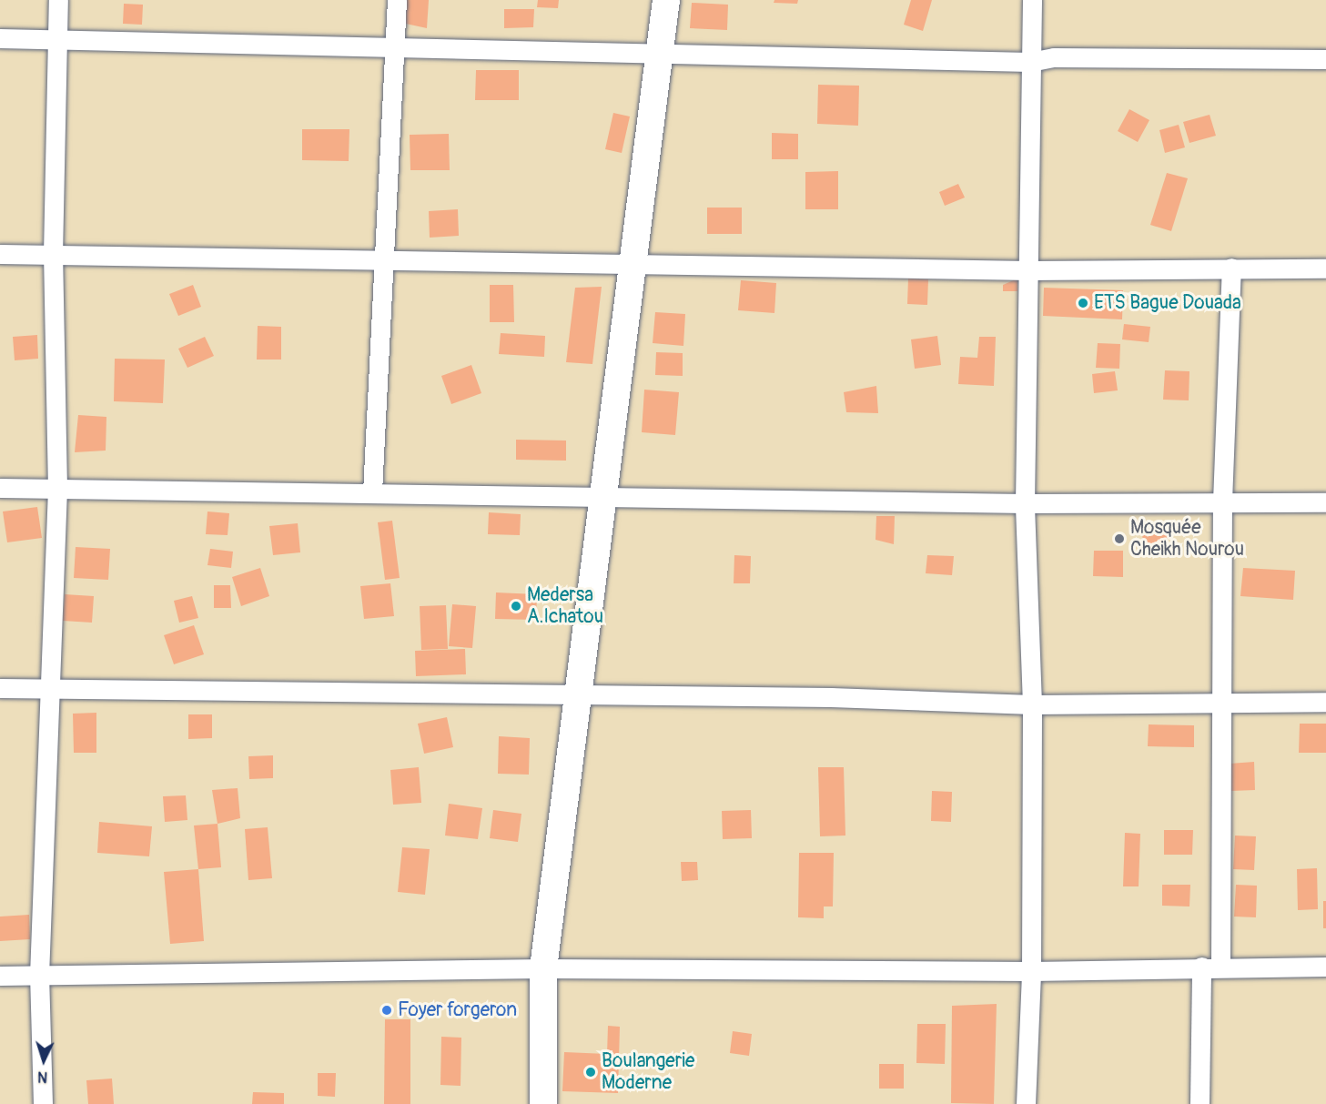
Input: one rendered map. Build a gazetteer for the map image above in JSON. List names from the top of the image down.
{
  "places": [
    "ETS Bague Douada",
    "Mosquée Cheikh Nourou",
    "Medersa A.Ichatou",
    "Foyer forgeron",
    "Boulangerie Moderne"
  ],
  "north": "bottom"
}
